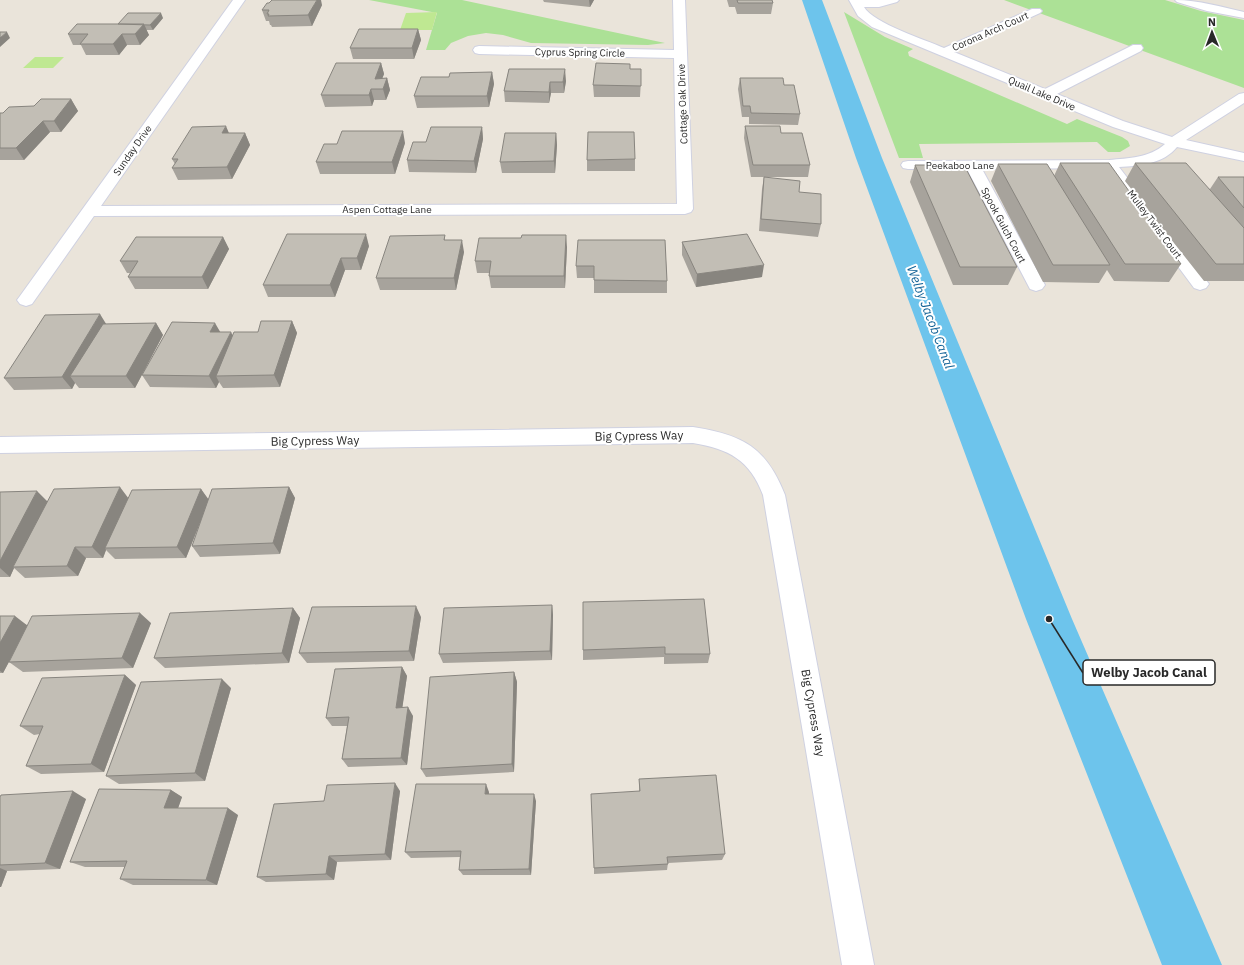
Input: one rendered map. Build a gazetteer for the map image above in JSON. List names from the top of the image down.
{
  "streets": {
    "street": [
      "Corona Arch Court",
      "Cyprus Spring Circle",
      "Quail Lake Drive",
      "Cottage Oak Drive",
      "Sunday Drive",
      "Peekaboo Lane",
      "Aspen Cottage Lane",
      "Mulley Twist Court",
      "Spook Gulch Court",
      "Big Cypress Way"
    ]
  },
  "crossings": [
    ["Corona Arch Court", "Quail Lake Drive"],
    ["Cyprus Spring Circle", "Cottage Oak Drive"],
    ["Quail Lake Drive", "Peekaboo Lane"],
    ["Cottage Oak Drive", "Aspen Cottage Lane"],
    ["Sunday Drive", "Aspen Cottage Lane"],
    ["Peekaboo Lane", "Mulley Twist Court"],
    ["Peekaboo Lane", "Spook Gulch Court"]
  ],
  "water": ["Welby Jacob Canal"],
  "places": ["Welby Jacob Canal"],
  "north": "top"
}
